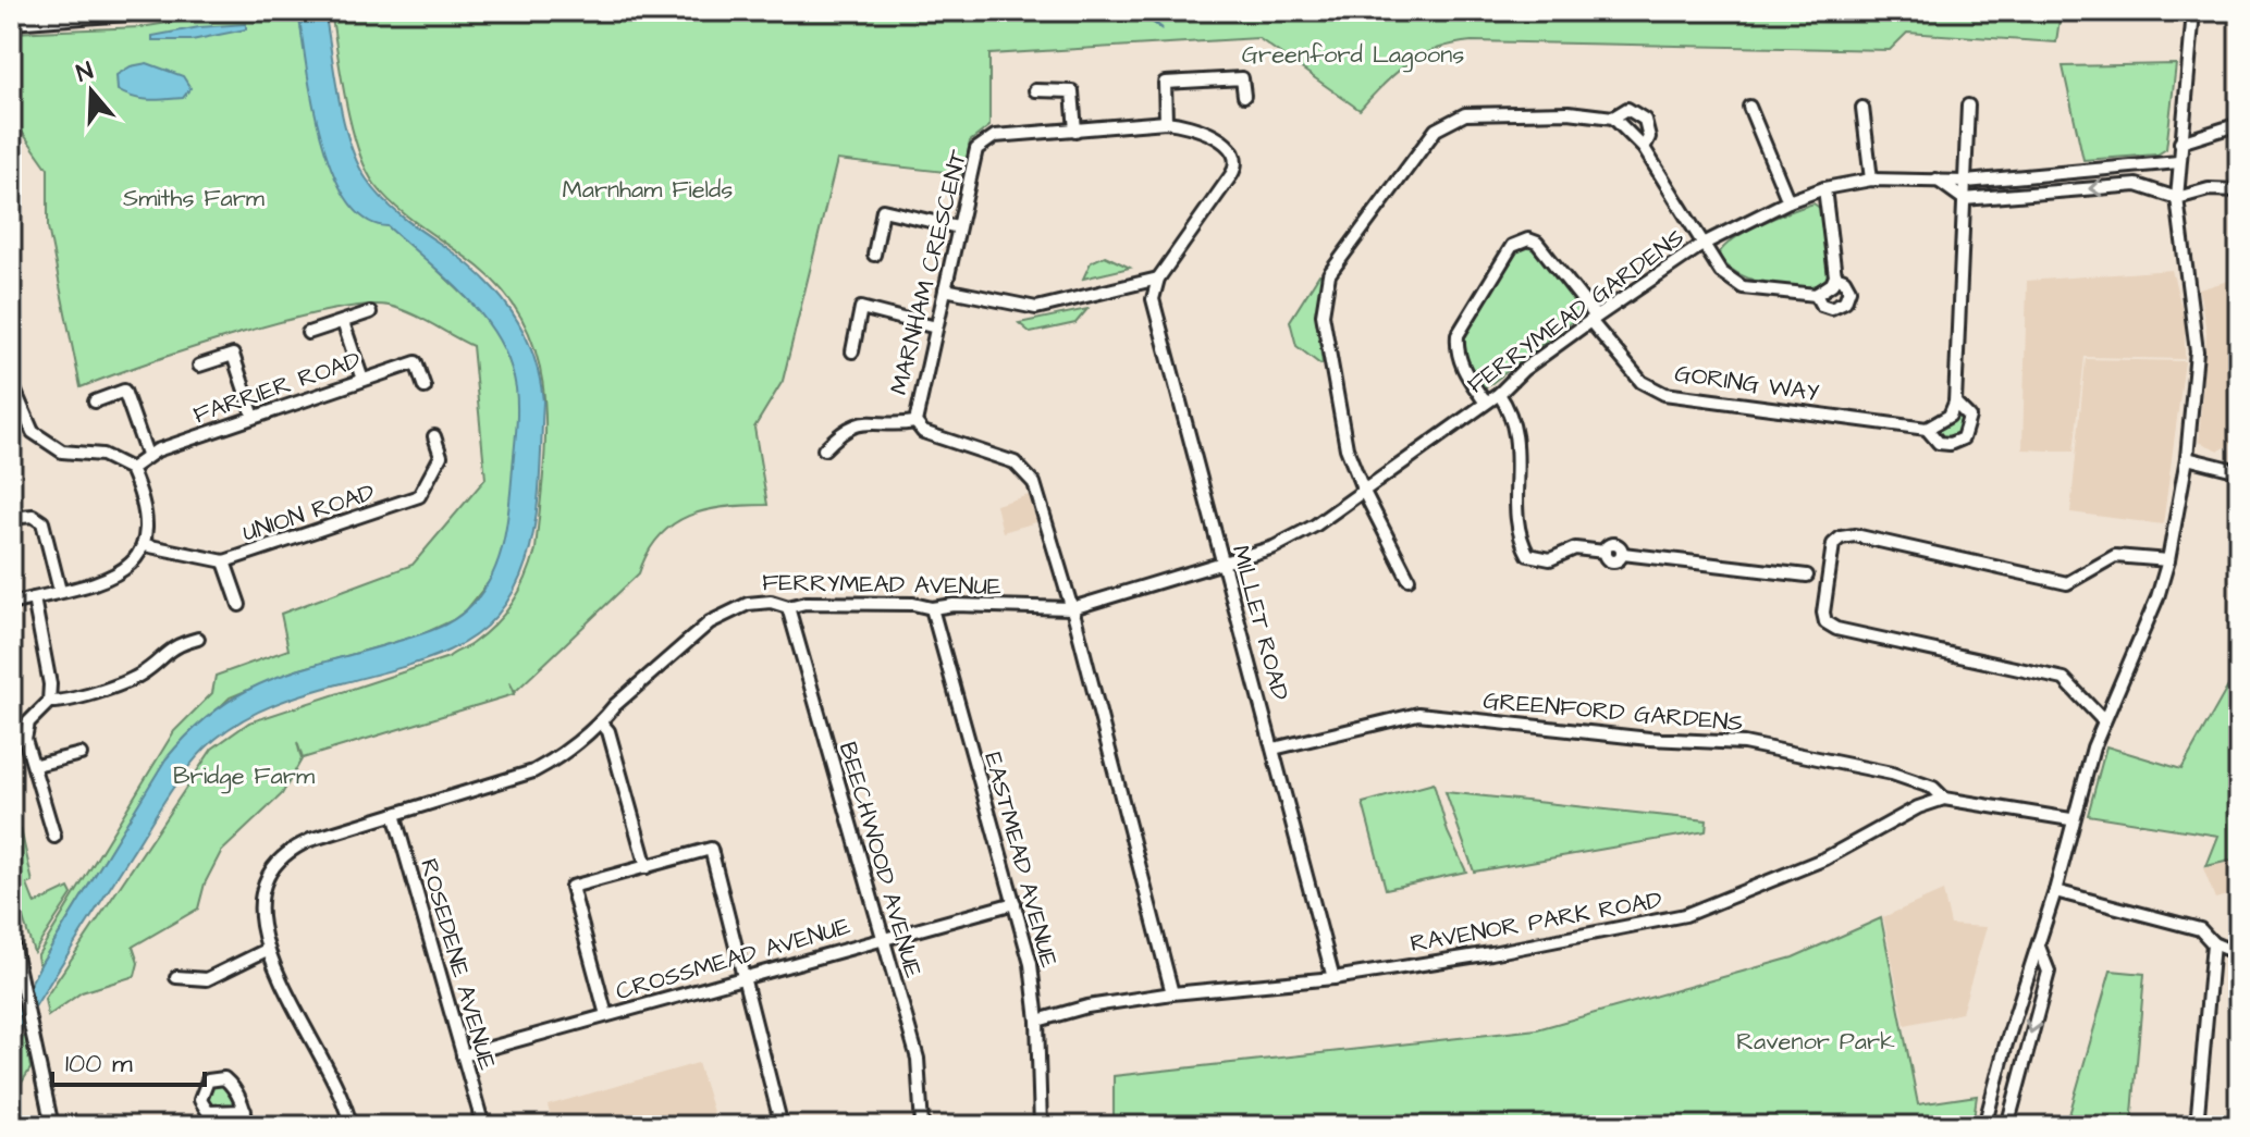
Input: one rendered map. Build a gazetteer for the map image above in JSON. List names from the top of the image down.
{
  "streets": {
    "street": [
      "MARNHAM CRESCENT",
      "FERRYMEAD GARDENS",
      "GORING WAY",
      "FARRIER ROAD",
      "UNION ROAD",
      "FERRYMEAD AVENUE",
      "MILLET ROAD",
      "GREENFORD GARDENS",
      "BEECHWOOD AVENUE",
      "EASTMEAD AVENUE",
      "RAVENOR PARK ROAD",
      "CROSSMEAD AVENUE",
      "ROSEDENE AVENUE"
    ]
  },
  "crossings": [
    ["MARNHAM CRESCENT", "FERRYMEAD AVENUE"],
    ["MARNHAM CRESCENT", "MILLET ROAD"],
    ["MARNHAM CRESCENT", "RAVENOR PARK ROAD"],
    ["FERRYMEAD GARDENS", "GORING WAY"],
    ["FERRYMEAD GARDENS", "FERRYMEAD AVENUE"],
    ["FERRYMEAD AVENUE", "MILLET ROAD"],
    ["FERRYMEAD AVENUE", "BEECHWOOD AVENUE"],
    ["FERRYMEAD AVENUE", "EASTMEAD AVENUE"],
    ["FERRYMEAD AVENUE", "ROSEDENE AVENUE"],
    ["MILLET ROAD", "GREENFORD GARDENS"],
    ["MILLET ROAD", "RAVENOR PARK ROAD"],
    ["GREENFORD GARDENS", "RAVENOR PARK ROAD"],
    ["BEECHWOOD AVENUE", "CROSSMEAD AVENUE"],
    ["EASTMEAD AVENUE", "RAVENOR PARK ROAD"],
    ["EASTMEAD AVENUE", "CROSSMEAD AVENUE"],
    ["CROSSMEAD AVENUE", "ROSEDENE AVENUE"]
  ],
  "parks": [
    "Greenford Lagoons",
    "Marnham Fields",
    "Smiths Farm",
    "Bridge Farm",
    "Ravenor Park"
  ],
  "scale_bar": "100 m",
  "north": "top"
}
